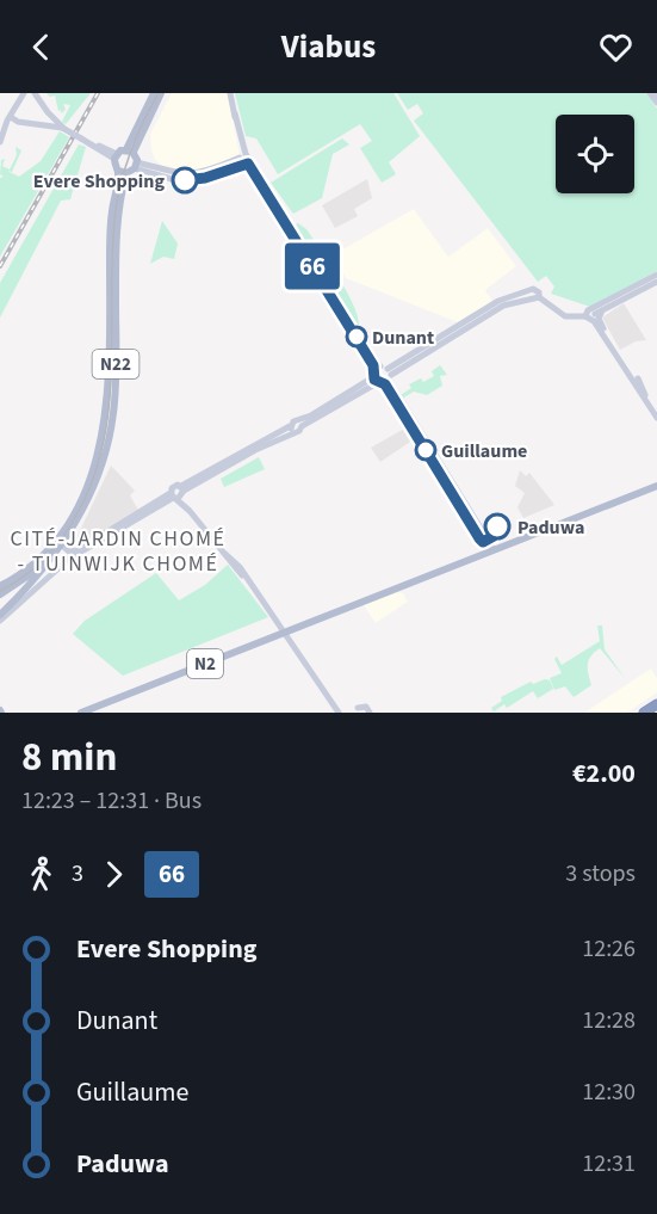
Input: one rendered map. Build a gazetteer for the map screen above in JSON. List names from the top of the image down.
{
  "streets": {
    "main road": ["N22", "N2"]
  },
  "districts": ["CITÉ-JARDIN CHOMÉ - TUINWIJK CHOMÉ"],
  "places": [
    "Evere Shopping",
    "Dunant",
    "Guillaume",
    "Paduwa"
  ],
  "lines": ["bus line 66"],
  "page": {
    "header": "Viabus",
    "on_map": "66",
    "heading": ["8 min", "12:23 – 12:31 · Bus", "€2.00"],
    "legs": ["3", "66", "3 stops"],
    "list": [
      {
        "name": "Evere Shopping",
        "value": "12:26"
      },
      {
        "name": "Dunant",
        "value": "12:28"
      },
      {
        "name": "Guillaume",
        "value": "12:30"
      },
      {
        "name": "Paduwa",
        "value": "12:31"
      }
    ]
  }
}
